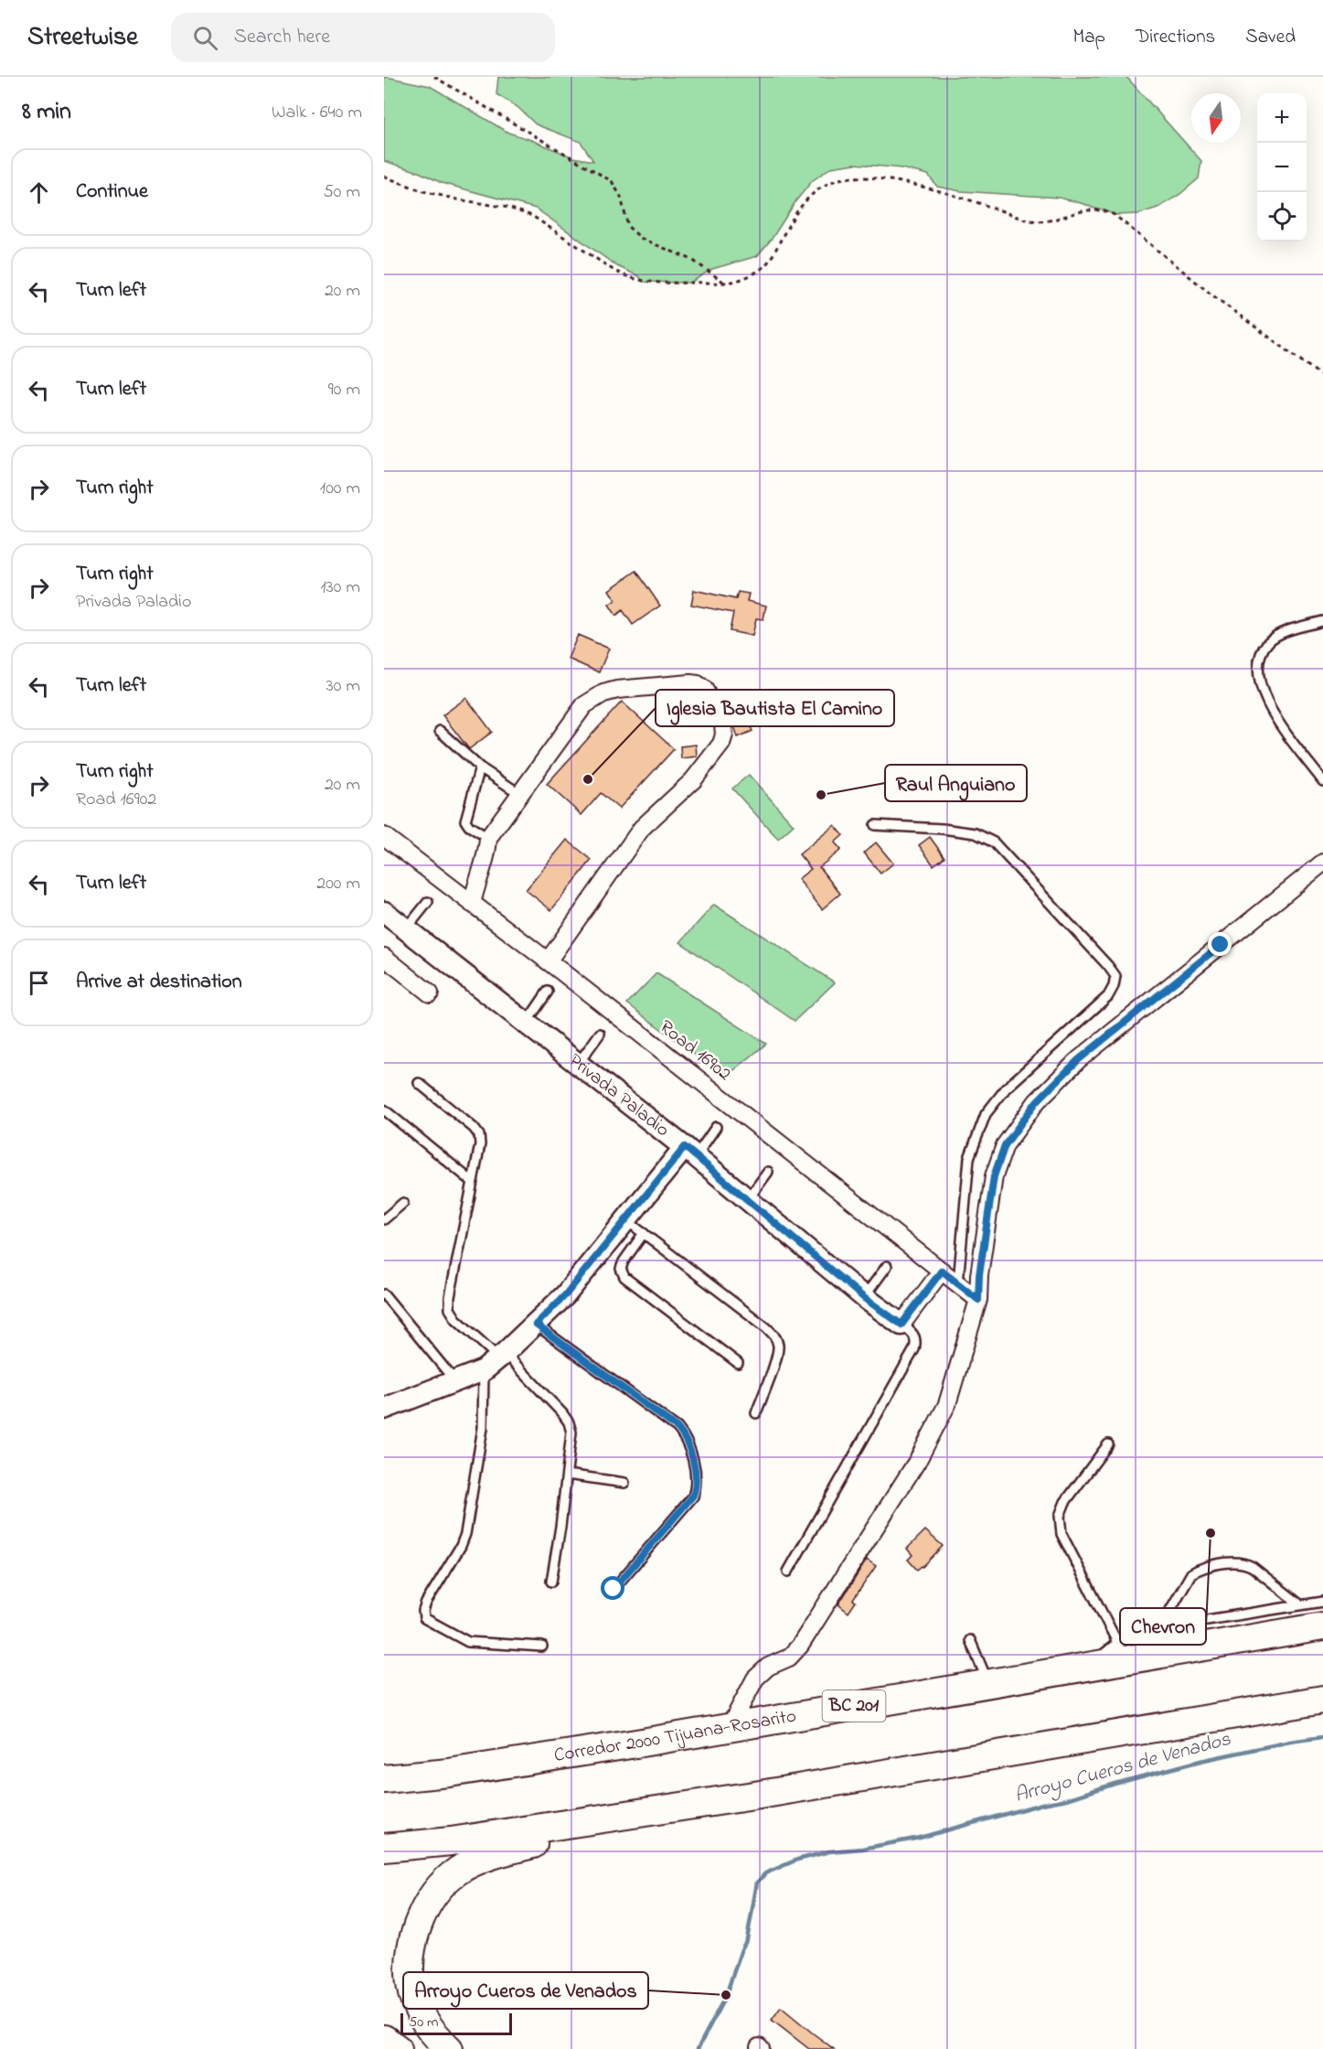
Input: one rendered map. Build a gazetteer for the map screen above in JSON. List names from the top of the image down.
{
  "streets": {
    "highway": ["BC 201", "Corredor 2000 Tijuana-Rosarito"],
    "street": ["Road 16902", "Privada Paladio"]
  },
  "water": ["Arroyo Cueros de Venados"],
  "places": [
    "Iglesia Bautista El Camino",
    "Raul Anguiano",
    "Chevron",
    "Arroyo Cueros de Venados"
  ],
  "scale_bar": "50 m",
  "north": "bottom",
  "page": {
    "header": "Streetwise",
    "search": "Search here",
    "nav": ["Map", "Directions", "Saved"],
    "heading": ["8 min", "Walk · 640 m"],
    "map_buttons": ["+", "−"],
    "list": [
      ["Continue", "50 m"],
      ["Turn left", "20 m"],
      ["Turn left", "90 m"],
      ["Turn right", "100 m"],
      ["Turn right", "Privada Paladio", "130 m"],
      ["Turn left", "30 m"],
      ["Turn right", "Road 16902", "20 m"],
      ["Turn left", "200 m"],
      "Arrive at destination"
    ],
    "scale": "50 m"
  }
}
